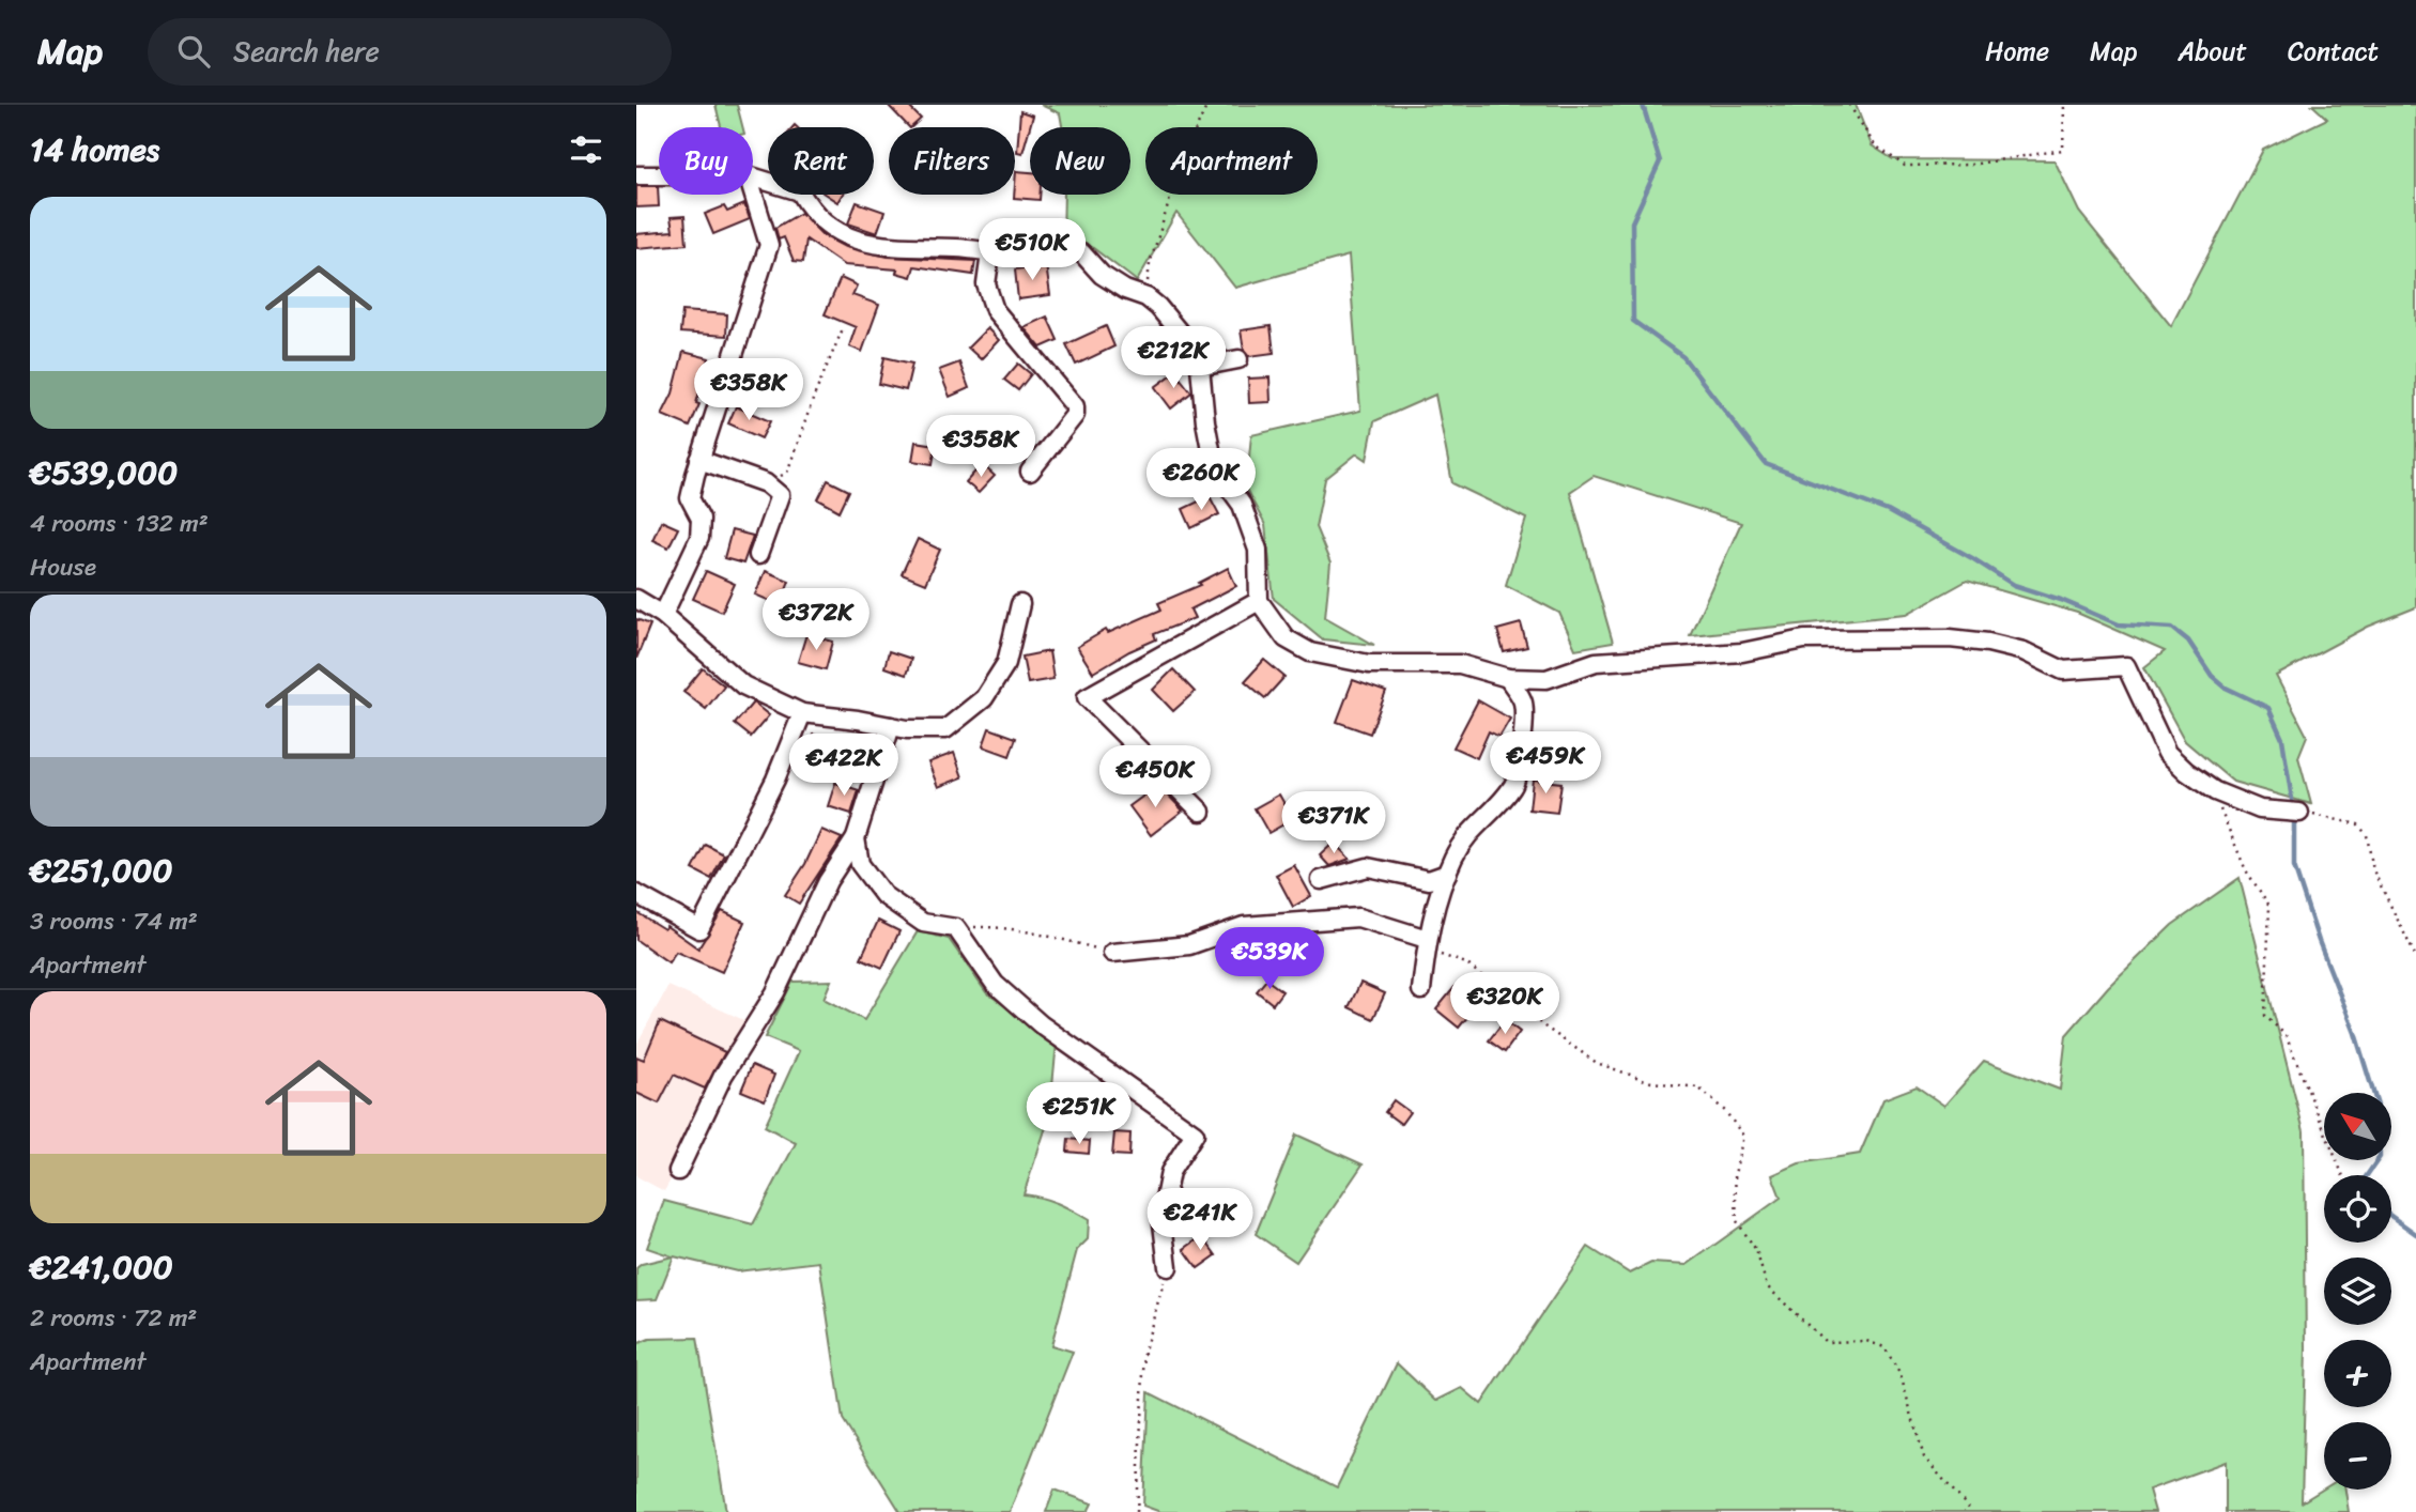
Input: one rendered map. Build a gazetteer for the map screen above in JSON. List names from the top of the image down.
{
  "north": "top left",
  "page": {
    "header": "Map",
    "search": "Search here",
    "nav": [
      "Home",
      "Map",
      "About",
      "Contact"
    ],
    "heading": "14 homes",
    "chip": [
      "Buy",
      "Rent",
      "Filters",
      "New",
      "Apartment"
    ],
    "list": [
      {
        "name": "€539,000",
        "note": "4 rooms · 132 m² · House"
      },
      {
        "name": "€251,000",
        "note": "3 rooms · 74 m² · Apartment"
      },
      {
        "name": "€241,000",
        "note": "2 rooms · 72 m² · Apartment"
      }
    ],
    "price": [
      "€510K",
      "€212K",
      "€358K",
      "€358K",
      "€260K",
      "€372K",
      "€459K",
      "€422K",
      "€450K",
      "€371K",
      "€539K",
      "€320K",
      "€251K",
      "€241K"
    ],
    "map_buttons": ["+", "−"]
  }
}
